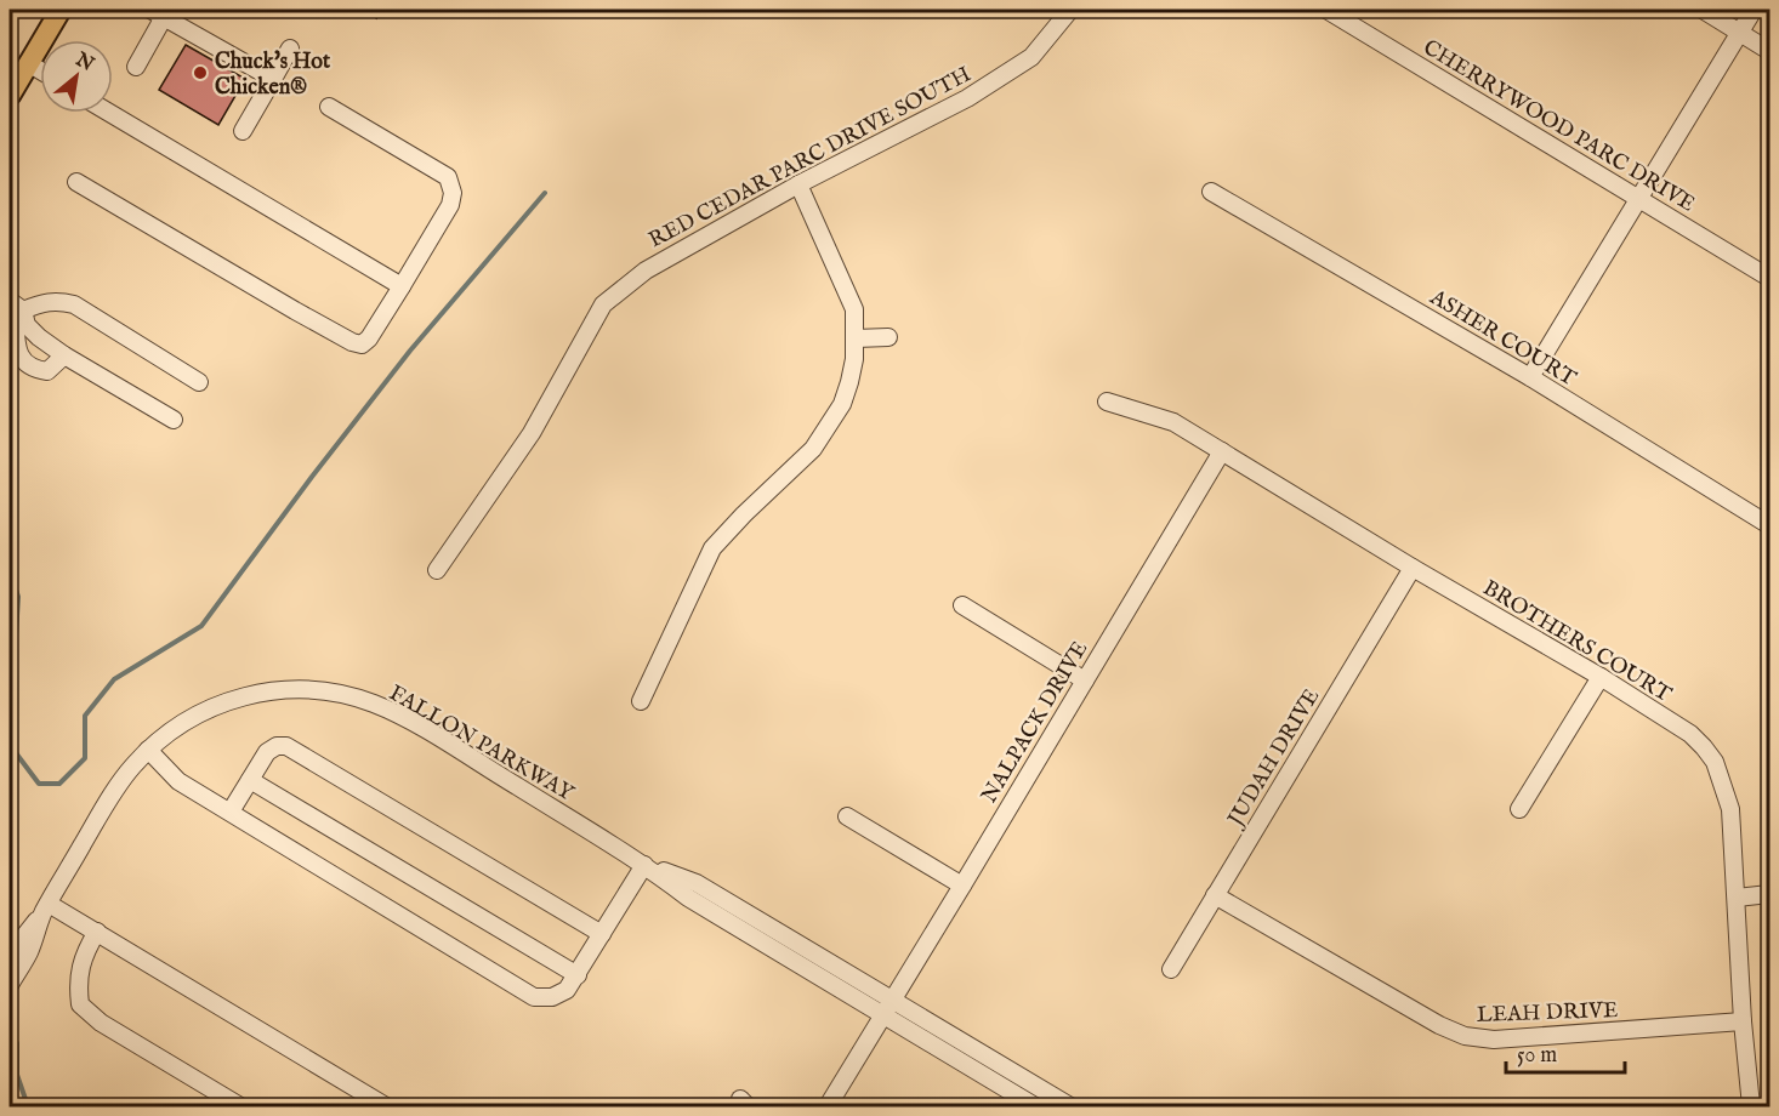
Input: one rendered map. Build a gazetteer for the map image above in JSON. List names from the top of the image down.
{
  "streets": {
    "street": [
      "CHERRYWOOD PARC DRIVE",
      "RED CEDAR PARC DRIVE SOUTH",
      "ASHER COURT",
      "BROTHERS COURT",
      "NALPACK DRIVE",
      "FALLON PARKWAY",
      "JUDAH DRIVE",
      "LEAH DRIVE"
    ]
  },
  "crossings": [
    ["BROTHERS COURT", "NALPACK DRIVE"],
    ["BROTHERS COURT", "JUDAH DRIVE"],
    ["BROTHERS COURT", "LEAH DRIVE"],
    ["NALPACK DRIVE", "FALLON PARKWAY"],
    ["JUDAH DRIVE", "LEAH DRIVE"]
  ],
  "places": ["Chuck's Hot Chicken®"],
  "scale_bar": "50 m",
  "north": "top right"
}
